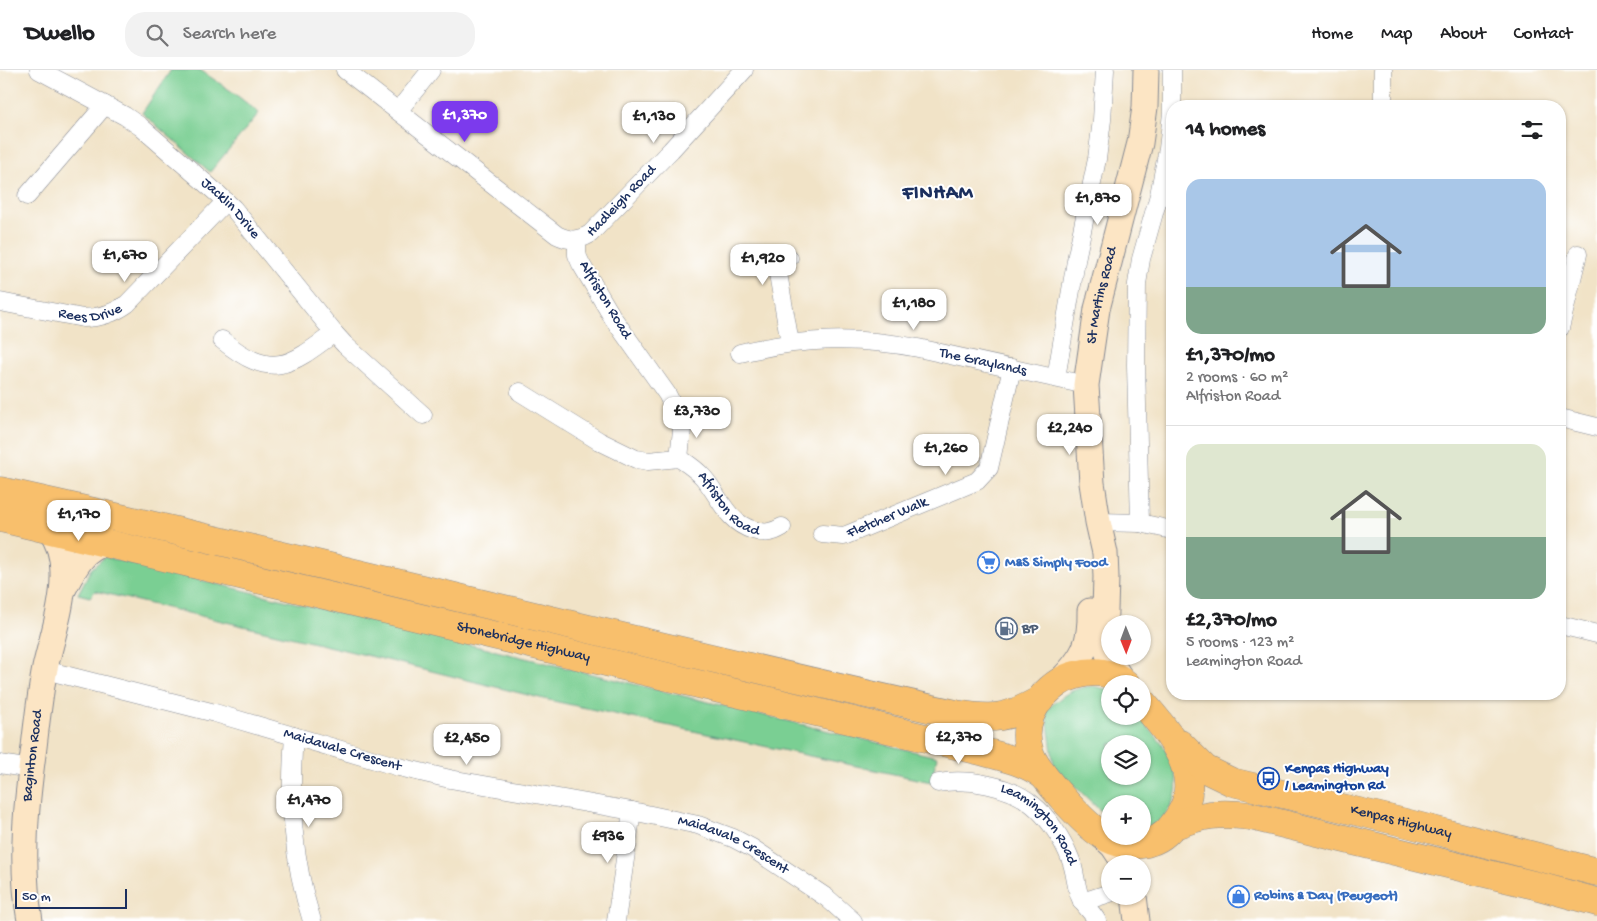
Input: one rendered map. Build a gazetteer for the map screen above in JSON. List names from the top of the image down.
{
  "streets": {
    "highway": ["Stonebridge Highway", "Kenpas Highway"],
    "main road": ["St Martins Road", "Baginton Road"],
    "street": [
      "Hadleigh Road",
      "Jacklin Drive",
      "Alfriston Road",
      "Rees Drive",
      "The Graylands",
      "Afriston Road",
      "Fletcher Walk",
      "Maidavale Crescent",
      "Leamington Road"
    ]
  },
  "crossings": [
    ["Hadleigh Road", "Alfriston Road"],
    ["Jacklin Drive", "Rees Drive"],
    ["St Martins Road", "The Graylands"],
    ["Alfriston Road", "Afriston Road"],
    ["The Graylands", "Fletcher Walk"],
    ["Stonebridge Highway", "Baginton Road"],
    ["Maidavale Crescent", "Baginton Road"]
  ],
  "districts": ["FINHAM"],
  "places": {
    "supermarket": ["M&S Simply Food"],
    "fuel station": ["BP"],
    "bus stop": ["Kenpas Highway / Leamington Rd"],
    "shop": ["Robins & Day (Peugeot)"]
  },
  "scale_bar": "50 m",
  "north": "bottom",
  "page": {
    "header": "Dwello",
    "search": "Search here",
    "nav": [
      "Home",
      "Map",
      "About",
      "Contact"
    ],
    "heading": "14 homes",
    "price": [
      "£1,370",
      "£1,130",
      "£1,870",
      "£1,670",
      "£1,920",
      "£1,180",
      "£3,730",
      "£2,240",
      "£1,260",
      "£1,170",
      "£2,370",
      "£2,450",
      "£1,470",
      "£936"
    ],
    "list": [
      {
        "name": "£1,370/mo",
        "note": "2 rooms · 60 m² · Alfriston Road"
      },
      {
        "name": "£2,370/mo",
        "note": "5 rooms · 123 m² · Leamington Road"
      }
    ],
    "map_buttons": ["+", "−"],
    "scale": "50 m"
  }
}
